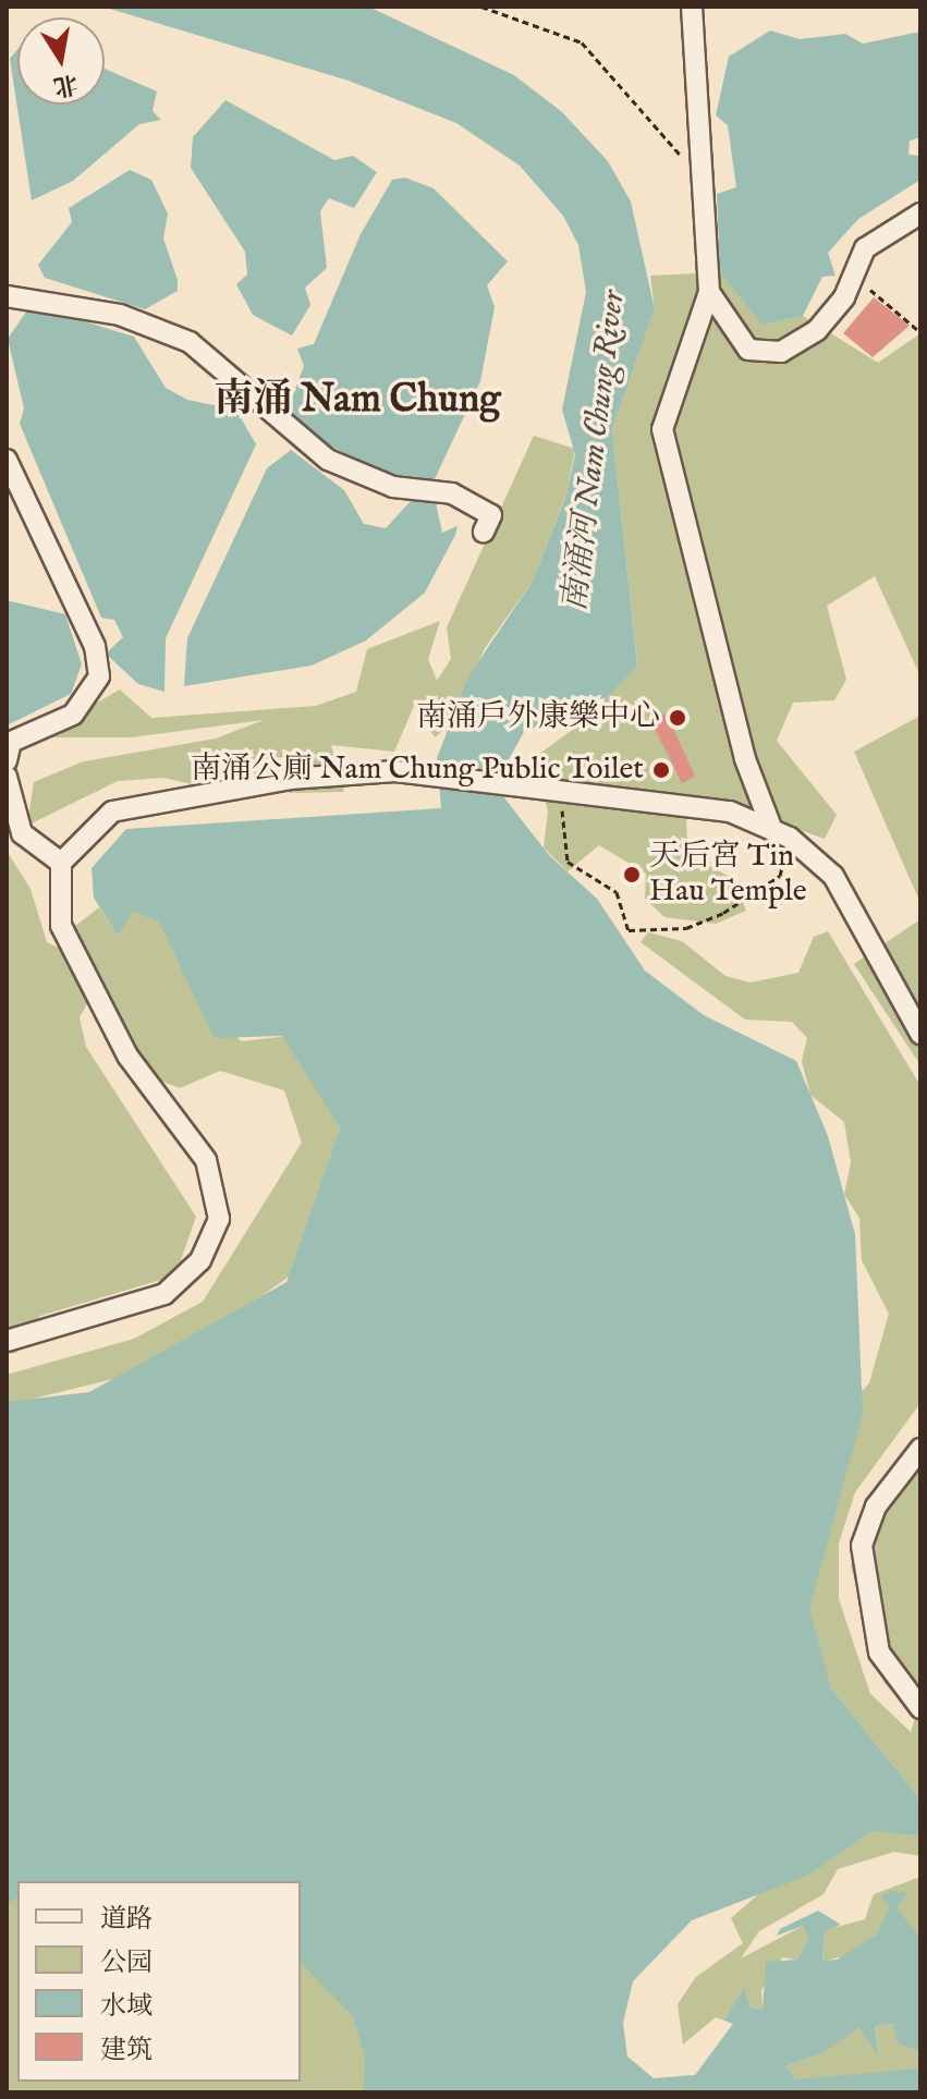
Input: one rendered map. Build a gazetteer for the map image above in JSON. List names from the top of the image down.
{
  "districts": ["南涌 Nam Chung"],
  "water": ["南涌河 Nam Chung River"],
  "places": ["南涌戶外康樂中心", "南涌公廁 Nam Chung Public Toilet", "天后宮 Tin Hau Temple"],
  "legend": [
    "道路",
    "公园",
    "水域",
    "建筑"
  ],
  "north": "bottom"
}
